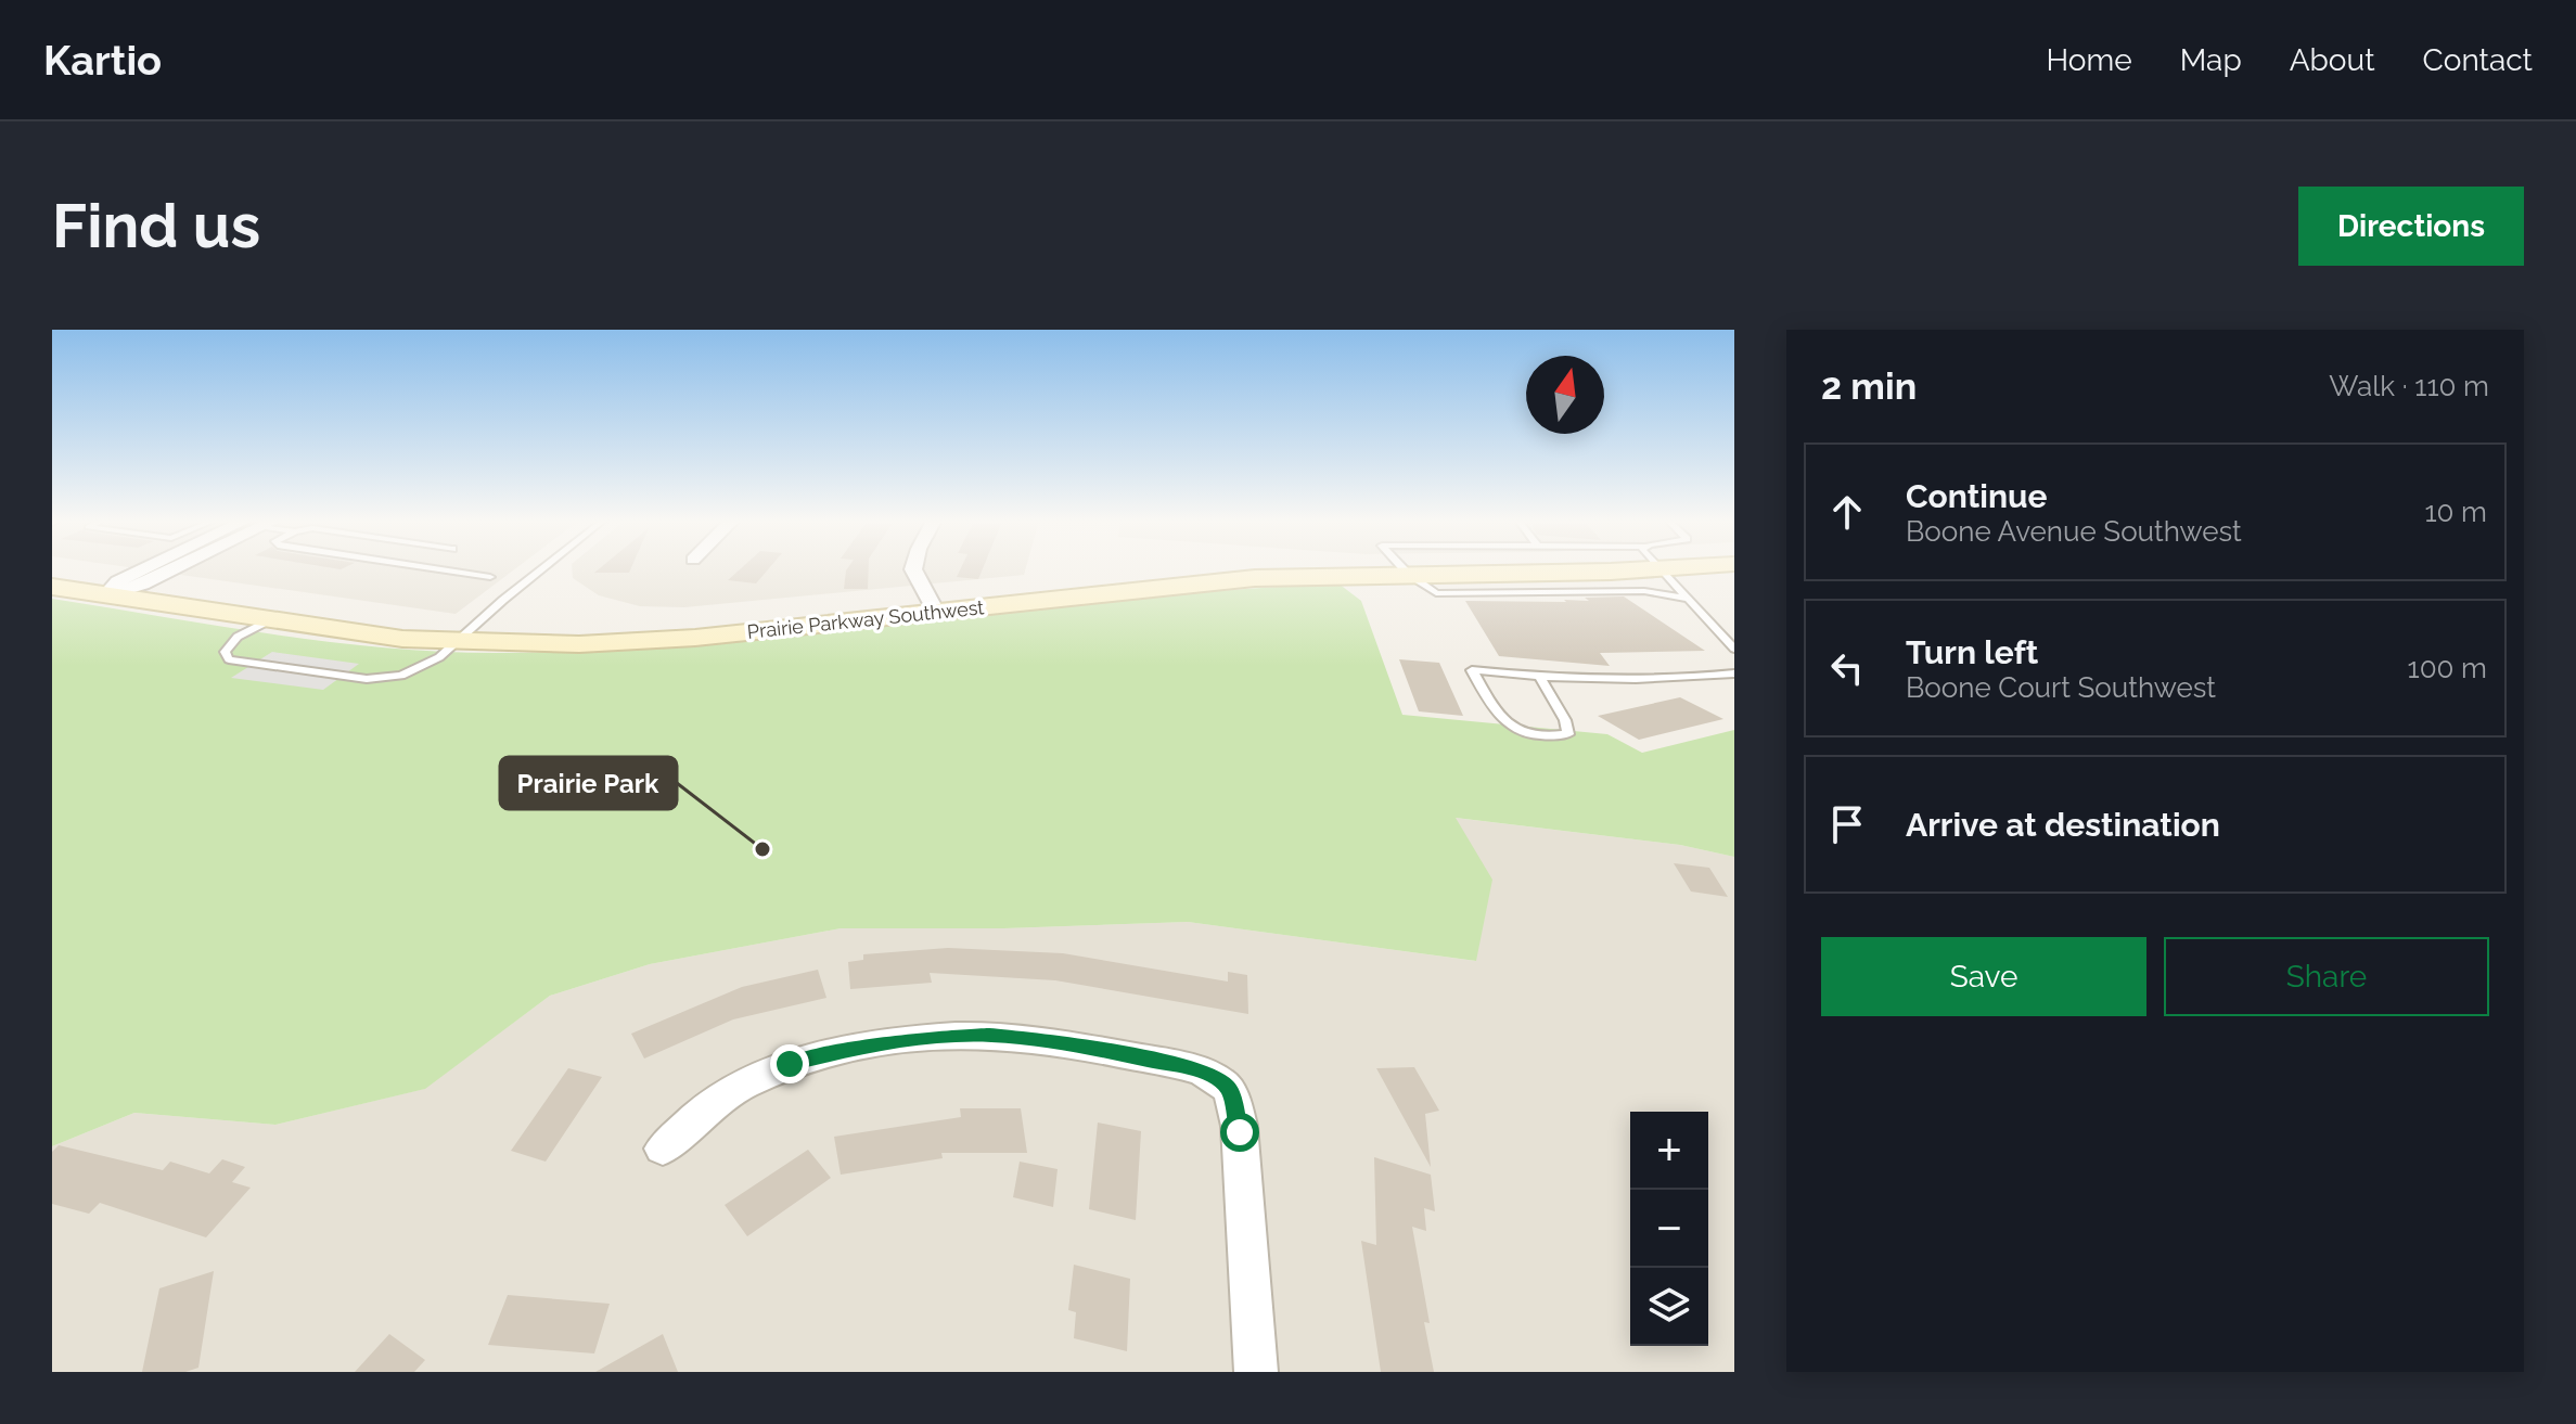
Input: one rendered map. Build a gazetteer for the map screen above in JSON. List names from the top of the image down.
{
  "streets": {
    "street": ["Prairie Parkway Southwest"]
  },
  "places": ["Prairie Park"],
  "north": "top",
  "page": {
    "header": "Kartio",
    "nav": [
      "Home",
      "Map",
      "About",
      "Contact"
    ],
    "buttons": [
      "Directions",
      ["Save", "Share"]
    ],
    "title": "Find us",
    "heading": ["2 min", "Walk · 110 m"],
    "list": [
      ["Continue", "Boone Avenue Southwest", "10 m"],
      ["Turn left", "Boone Court Southwest", "100 m"],
      "Arrive at destination"
    ],
    "map_buttons": ["+", "−"]
  }
}
